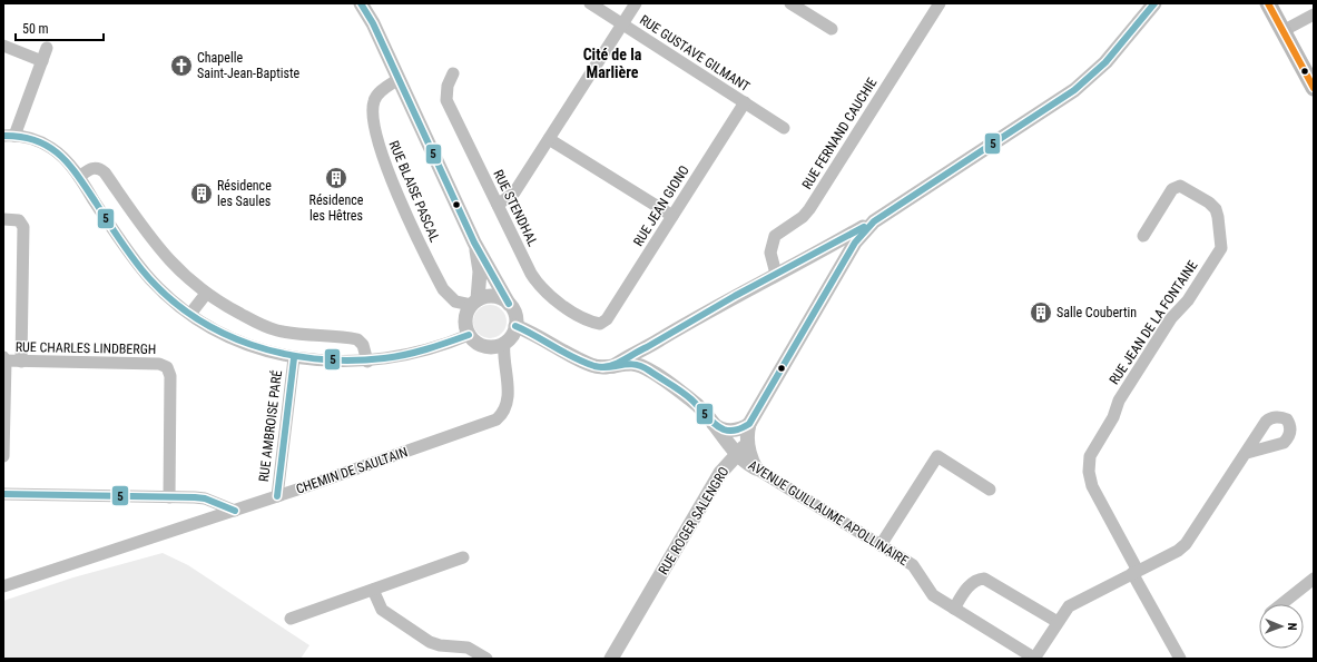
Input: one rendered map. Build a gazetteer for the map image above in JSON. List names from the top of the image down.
{
  "streets": {
    "street": [
      "RUE GUSTAVE GILMANT",
      "RUE FERNAND CAUCHIE",
      "RUE BLAISE PASCAL",
      "RUE JEAN GIONO",
      "RUE STENDHAL",
      "RUE JEAN DE LA FONTAINE",
      "RUE CHARLES LINDBERGH",
      "RUE AMBROISE PARÉ",
      "CHEMIN DE SAULTAIN",
      "AVENUE GUILLAUME APOLLINAIRE",
      "RUE ROGER SALENGRO"
    ]
  },
  "crossings": [
    ["RUE GUSTAVE GILMANT", "RUE JEAN GIONO"],
    ["RUE BLAISE PASCAL", "CHEMIN DE SAULTAIN"],
    ["RUE JEAN GIONO", "RUE STENDHAL"],
    ["RUE AMBROISE PARÉ", "CHEMIN DE SAULTAIN"],
    ["AVENUE GUILLAUME APOLLINAIRE", "RUE ROGER SALENGRO"]
  ],
  "districts": ["Cité de la Marlière"],
  "places": {
    "church": ["Chapelle Saint-Jean-Baptiste"],
    "building": ["Résidence les Hêtres", "Résidence les Saules", "Salle Coubertin"]
  },
  "lines": ["transit line 5"],
  "scale_bar": "50 m",
  "north": "right"
}
